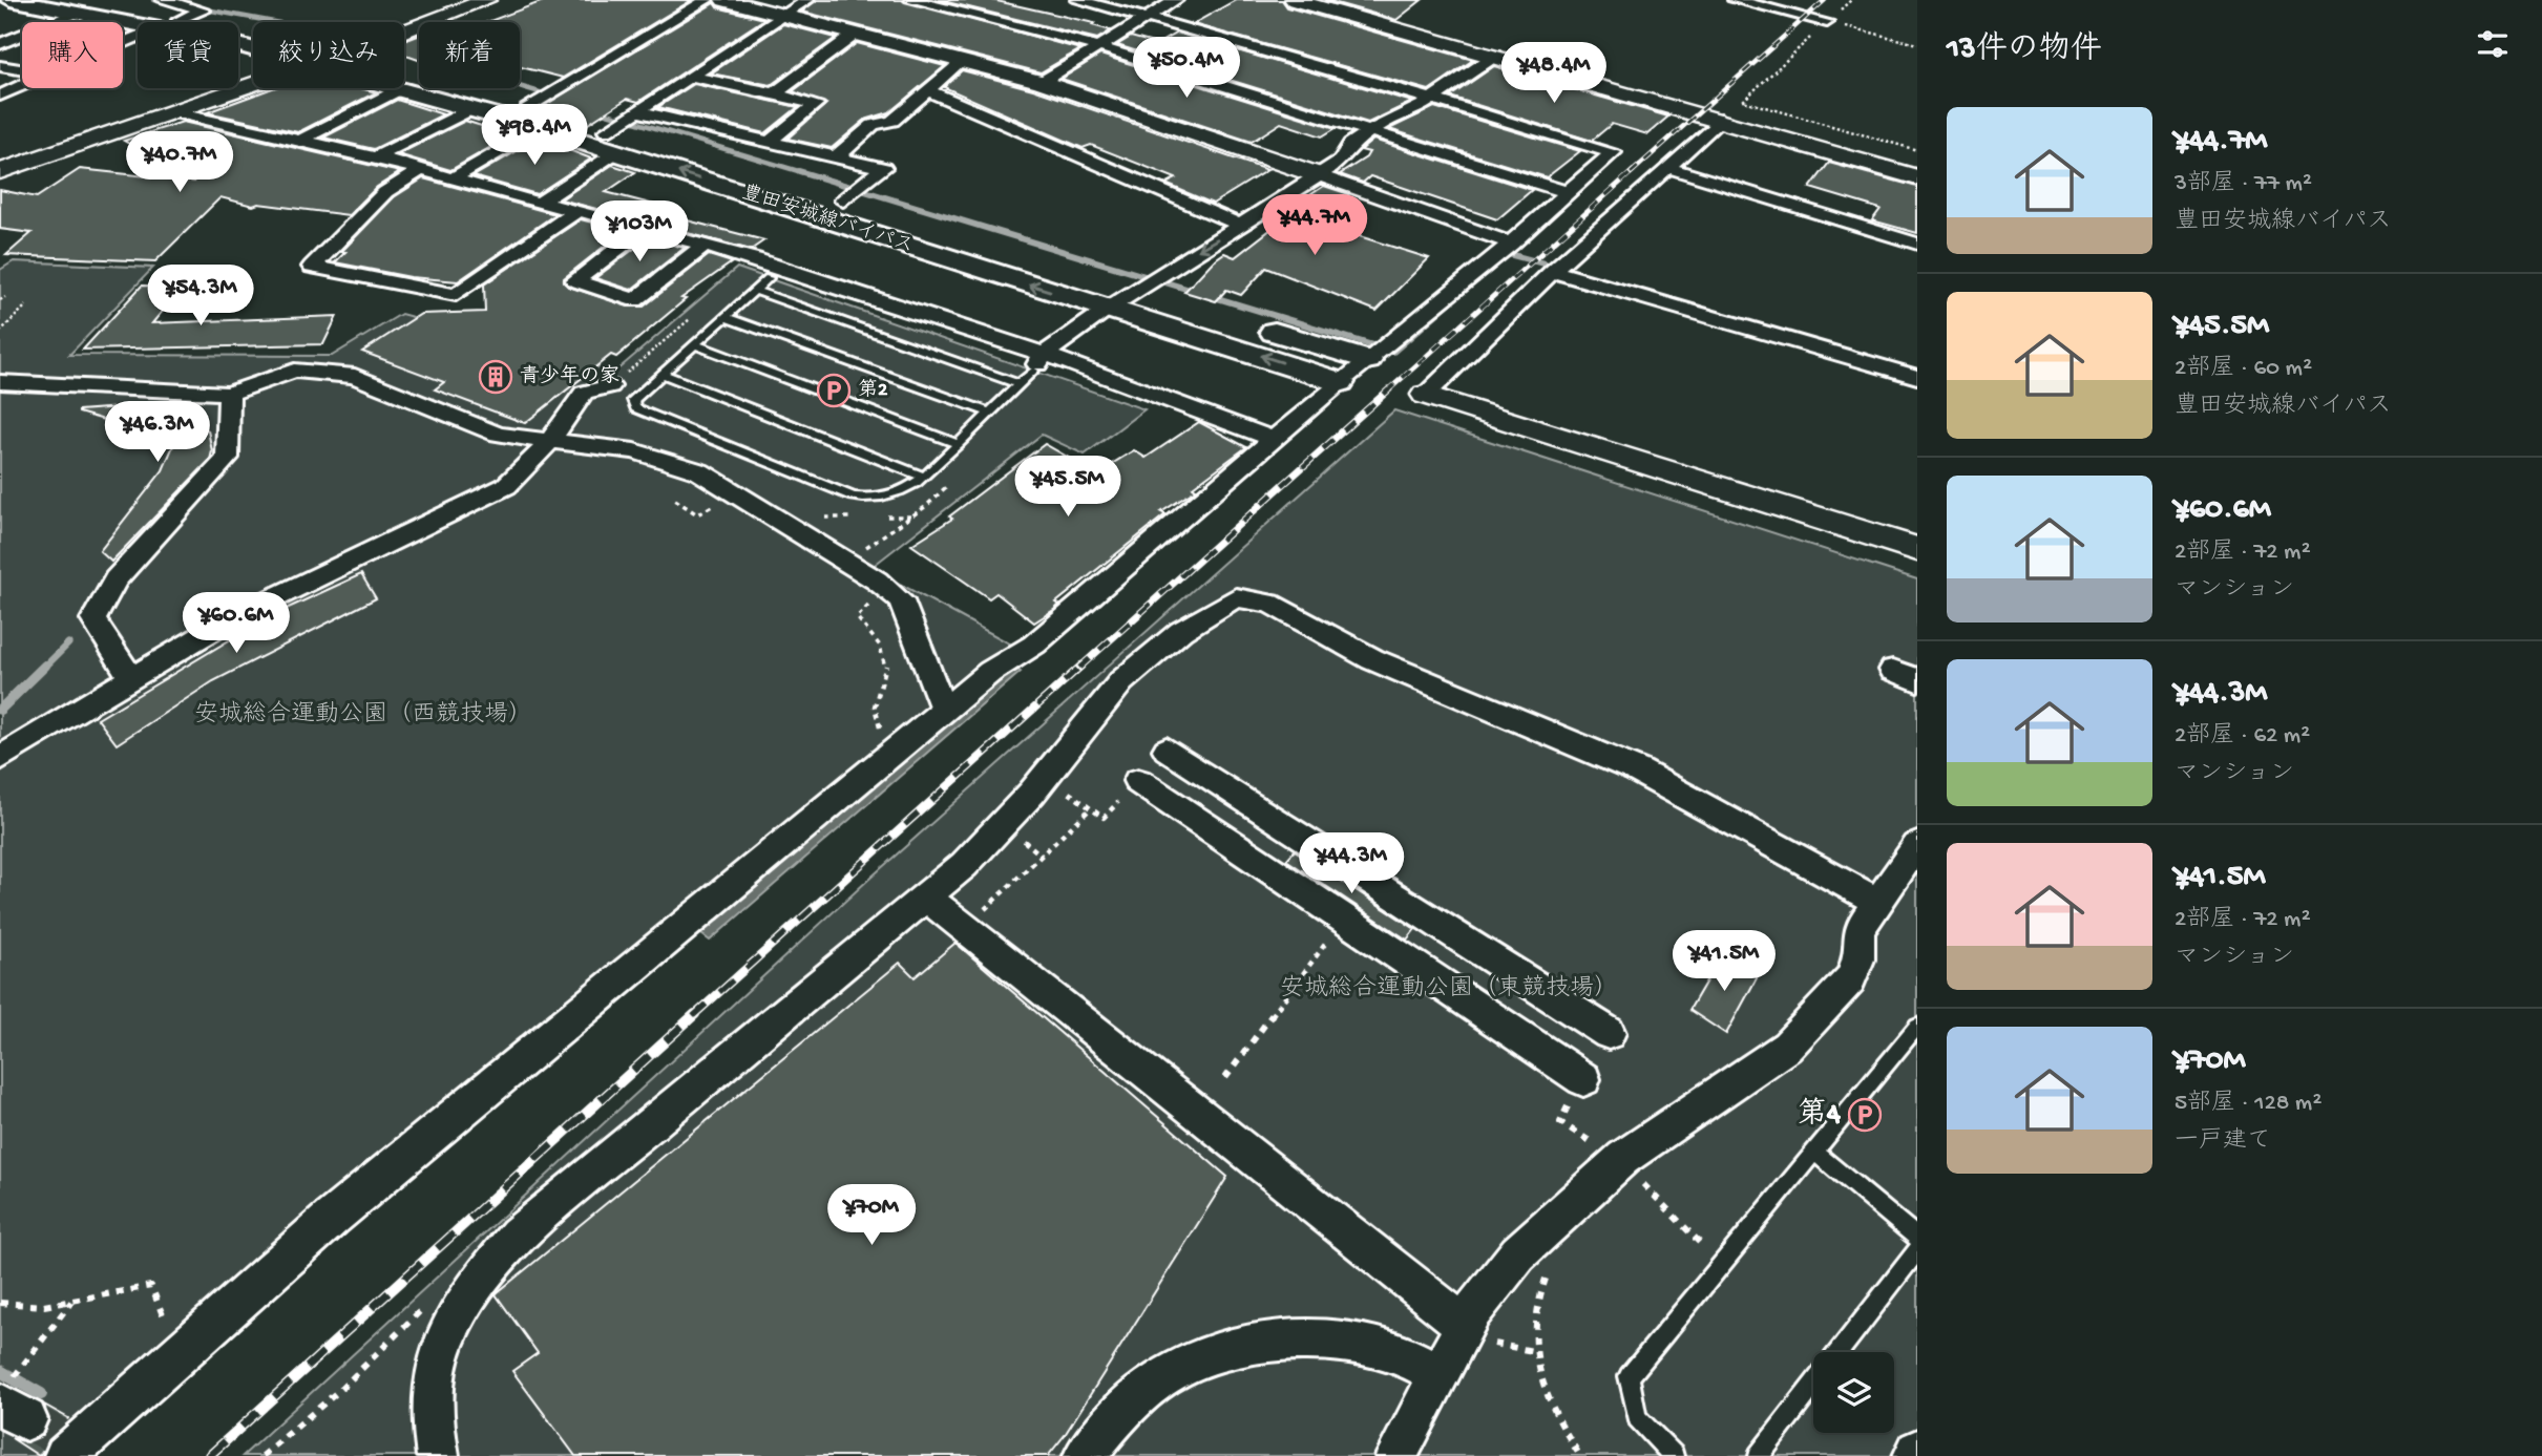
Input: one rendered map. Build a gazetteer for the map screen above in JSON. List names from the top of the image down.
{
  "streets": {
    "main road": ["豊田安城線バイパス"]
  },
  "parks": ["安城総合運動公園（西競技場）", "安城総合運動公園（東競技場）"],
  "places": {
    "building": ["青少年の家"],
    "parking": ["第2", "第4"]
  },
  "page": {
    "heading": "13件の物件",
    "chip": [
      "購入",
      "賃貸",
      "絞り込み",
      "新着"
    ],
    "price": [
      "¥50.4M",
      "¥48.4M",
      "¥98.4M",
      "¥40.7M",
      "¥44.7M",
      "¥103M",
      "¥54.3M",
      "¥46.3M",
      "¥45.5M",
      "¥60.6M",
      "¥44.3M",
      "¥41.5M",
      "¥70M"
    ],
    "list": [
      {
        "name": "¥44.7M",
        "note": "3部屋 · 77 m² · 豊田安城線バイパス"
      },
      {
        "name": "¥45.5M",
        "note": "2部屋 · 60 m² · 豊田安城線バイパス"
      },
      {
        "name": "¥60.6M",
        "note": "2部屋 · 72 m² · マンション"
      },
      {
        "name": "¥44.3M",
        "note": "2部屋 · 62 m² · マンション"
      },
      {
        "name": "¥41.5M",
        "note": "2部屋 · 72 m² · マンション"
      },
      {
        "name": "¥70M",
        "note": "5部屋 · 128 m² · 一戸建て"
      }
    ]
  }
}
